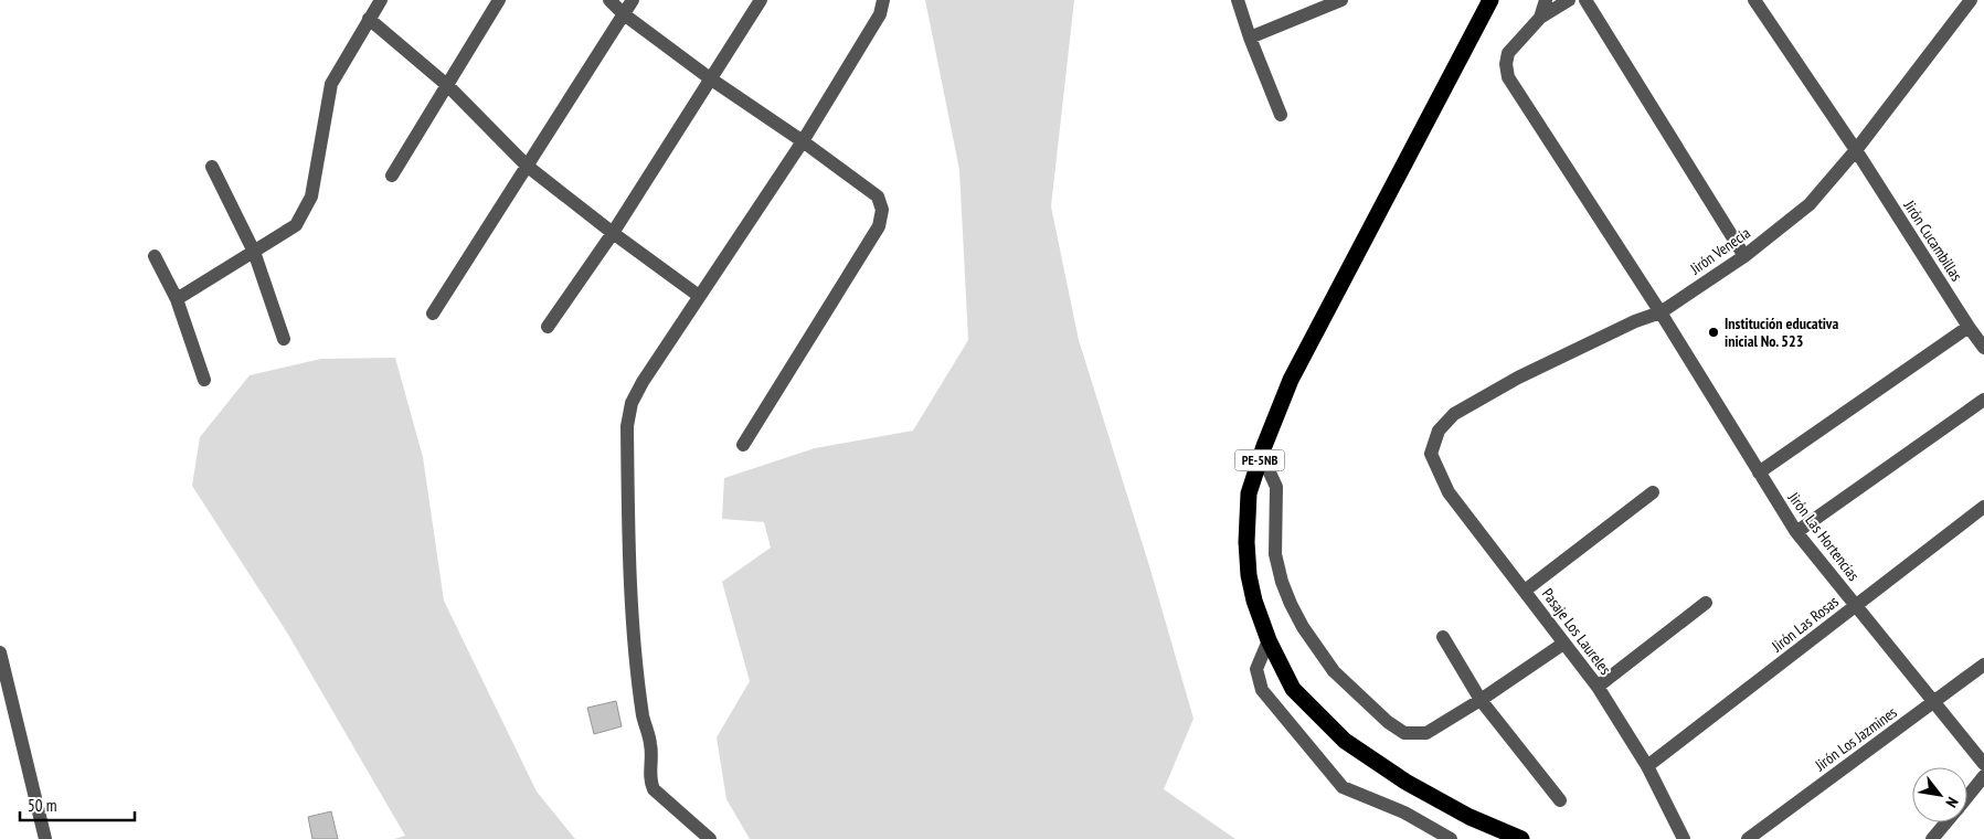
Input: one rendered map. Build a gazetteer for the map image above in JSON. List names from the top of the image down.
{
  "streets": {
    "highway": ["PE-5NB"],
    "street": [
      "Jirón Cucambillas",
      "Jirón Venecia",
      "Jirón Las Hortencias",
      "Jirón Las Rosas",
      "Pasaje Los Laureles",
      "Jirón Los Jazmines"
    ]
  },
  "crossings": [
    ["Jirón Cucambillas", "Jirón Venecia"],
    ["Jirón Venecia", "Jirón Las Hortencias"],
    ["Jirón Venecia", "Pasaje Los Laureles"],
    ["Jirón Las Hortencias", "Jirón Las Rosas"],
    ["Jirón Las Hortencias", "Jirón Los Jazmines"],
    ["Jirón Las Rosas", "Pasaje Los Laureles"]
  ],
  "places": ["Institución educativa inicial No. 523"],
  "scale_bar": "50 m",
  "north": "bottom right"
}
